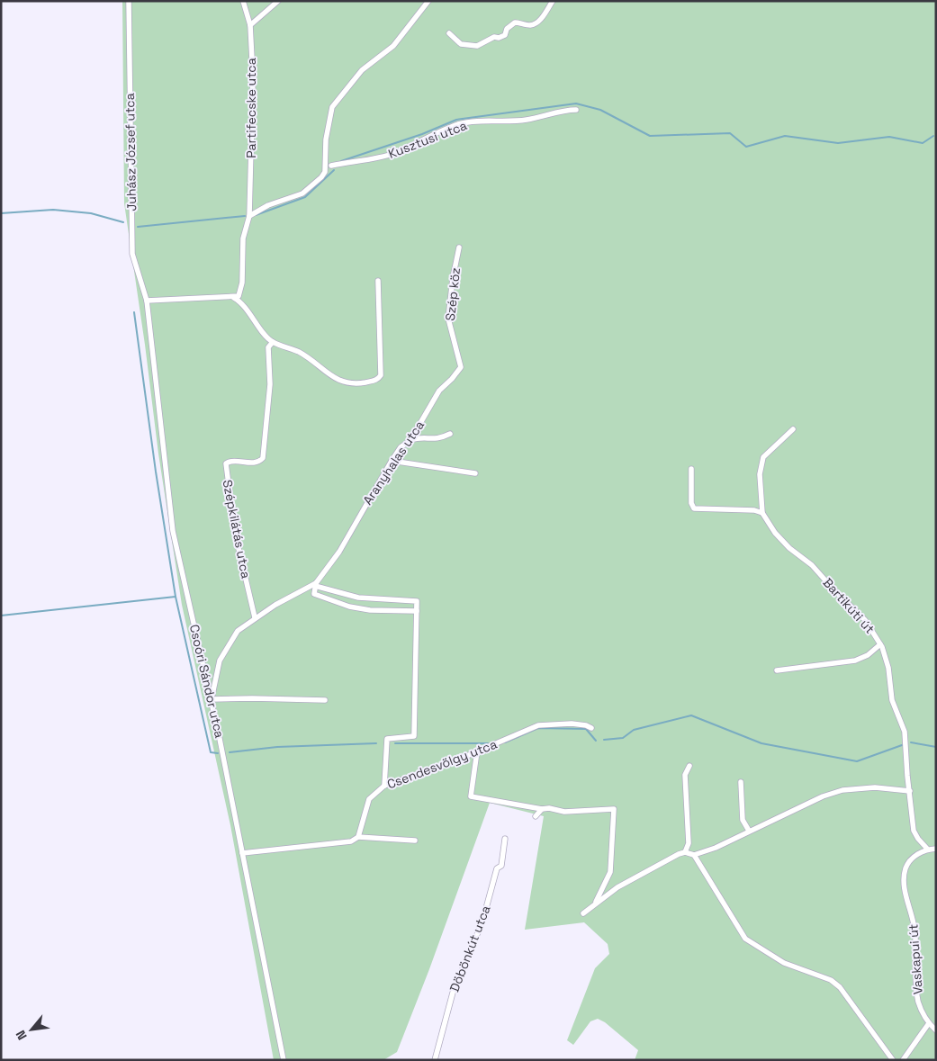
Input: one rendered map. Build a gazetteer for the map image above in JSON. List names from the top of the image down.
{
  "streets": {
    "street": [
      "Partifecske utca",
      "Kusztusi utca",
      "Juhász József utca",
      "Szép köz",
      "Aranyhalas utca",
      "Szépkilátás utca",
      "Bartikúti út",
      "Csoóri Sándor utca",
      "Csendesvölgy utca",
      "Döbönkút utca",
      "Vaskapui út"
    ]
  },
  "crossings": [
    ["Juhász József utca", "Csoóri Sándor utca"],
    ["Szép köz", "Aranyhalas utca"],
    ["Aranyhalas utca", "Szépkilátás utca"],
    ["Aranyhalas utca", "Csoóri Sándor utca"],
    ["Bartikúti út", "Vaskapui út"]
  ],
  "north": "bottom left"
}
